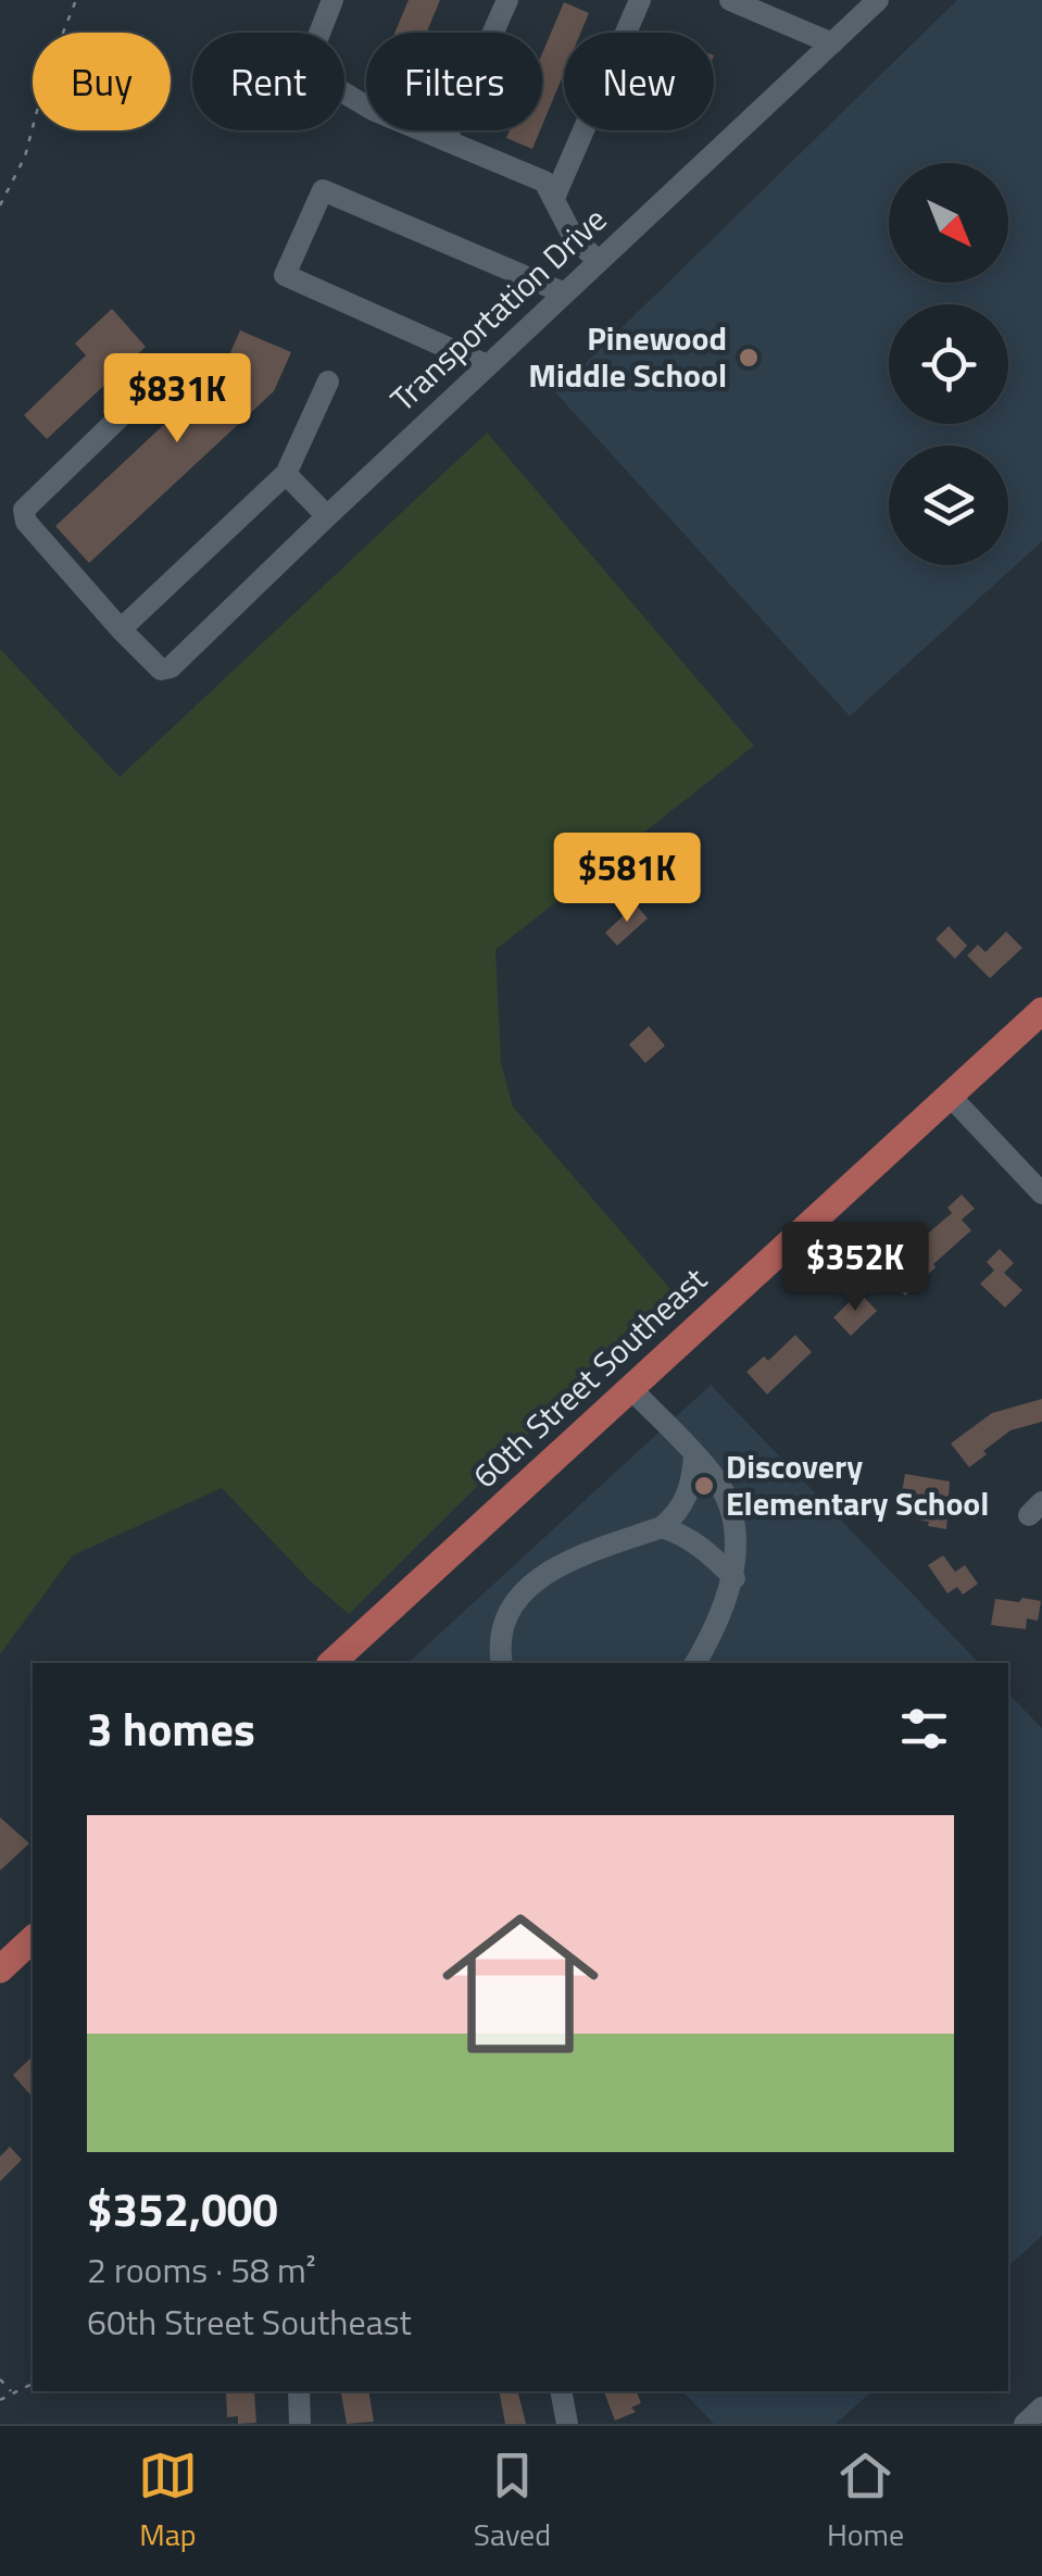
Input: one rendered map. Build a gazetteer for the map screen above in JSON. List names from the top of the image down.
{
  "streets": {
    "main road": ["60th Street Southeast"],
    "street": ["Transportation Drive"]
  },
  "places": ["Pinewood Middle School", "Discovery Elementary School"],
  "north": "bottom right",
  "page": {
    "chip": [
      "Buy",
      "Rent",
      "Filters",
      "New"
    ],
    "price": ["$831K", "$581K", "$352K"],
    "heading": "3 homes",
    "list": [
      {
        "name": "$352,000",
        "note": "2 rooms · 58 m² · 60th Street Southeast"
      }
    ],
    "tabs": ["Map", "Saved", "Home"]
  }
}
